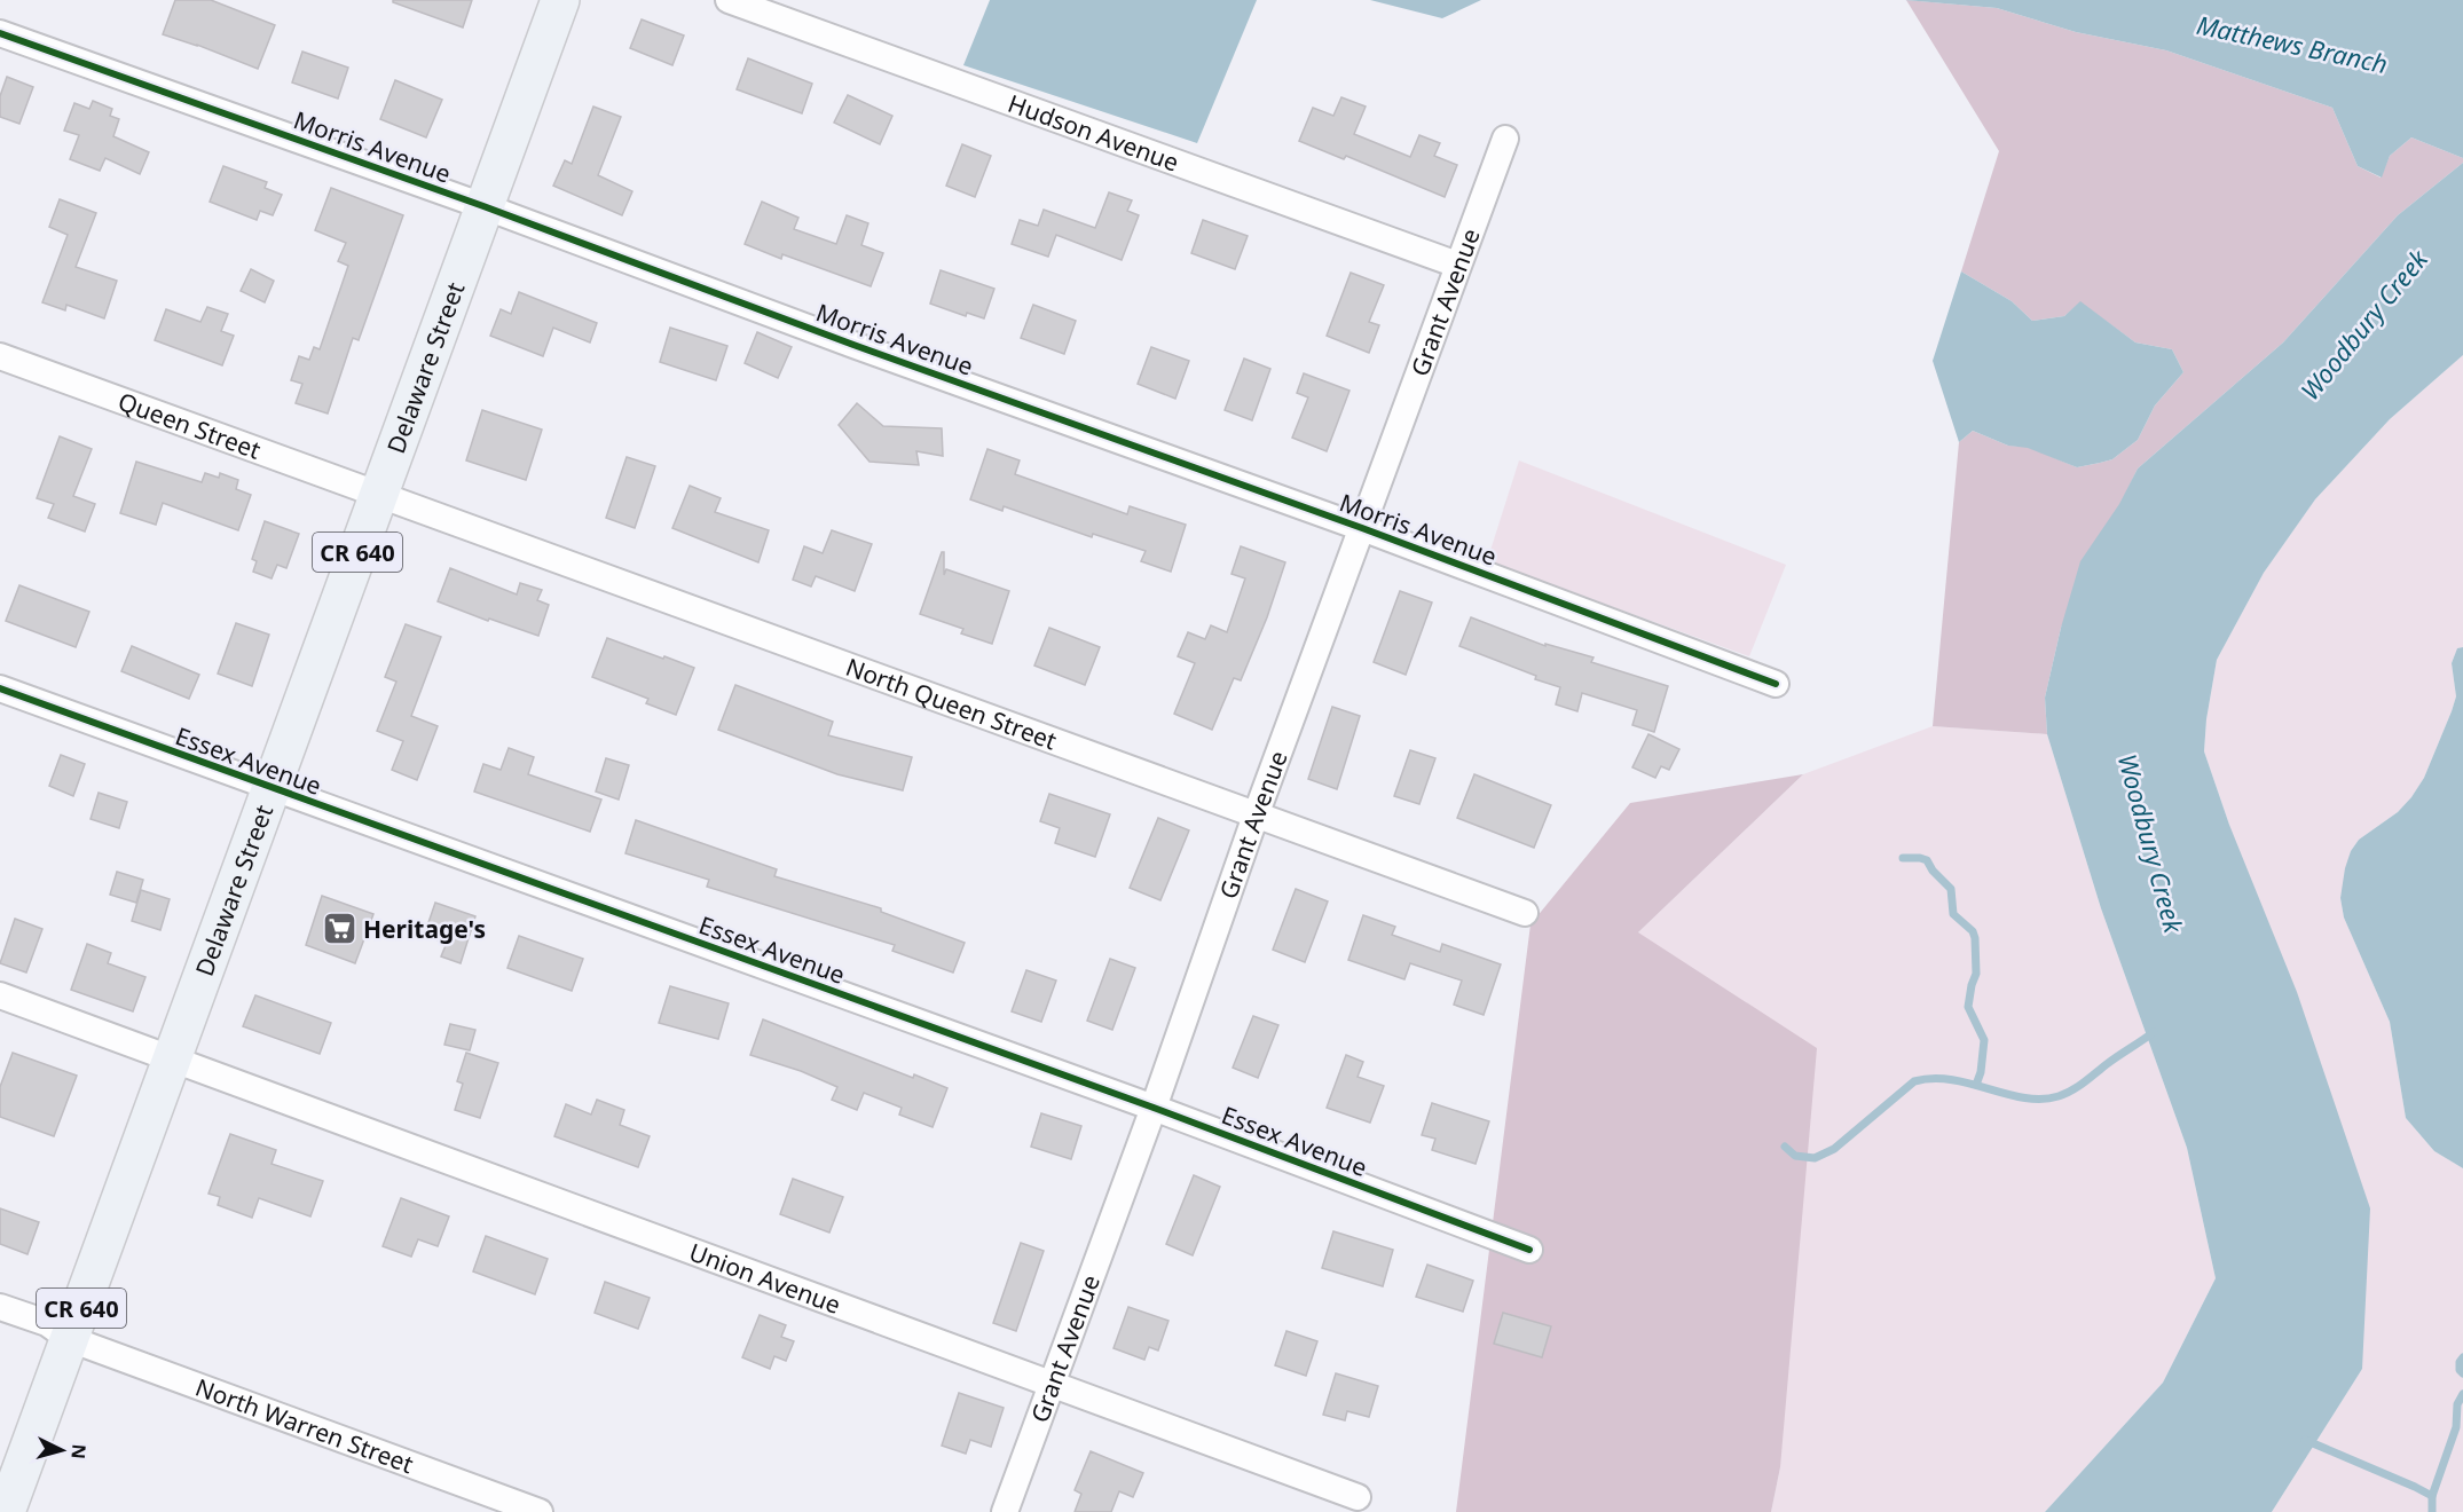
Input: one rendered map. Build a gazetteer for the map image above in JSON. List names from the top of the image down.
{
  "streets": {
    "main road": ["Delaware Street", "CR 640"],
    "street": [
      "Hudson Avenue",
      "Morris Avenue",
      "Grant Avenue",
      "Queen Street",
      "North Queen Street",
      "Essex Avenue",
      "Union Avenue",
      "North Warren Street"
    ]
  },
  "crossings": [
    ["Hudson Avenue", "Grant Avenue"],
    ["Morris Avenue", "Grant Avenue"],
    ["Morris Avenue", "Delaware Street"],
    ["Grant Avenue", "North Queen Street"],
    ["Grant Avenue", "Essex Avenue"],
    ["Grant Avenue", "Union Avenue"],
    ["Delaware Street", "Queen Street"],
    ["Delaware Street", "North Queen Street"],
    ["Delaware Street", "Essex Avenue"],
    ["Delaware Street", "Union Avenue"],
    ["Delaware Street", "North Warren Street"],
    ["Queen Street", "North Queen Street"]
  ],
  "water": ["Matthews Branch", "Woodbury Creek"],
  "places": {
    "supermarket": ["Heritage's"]
  },
  "north": "right"
}
